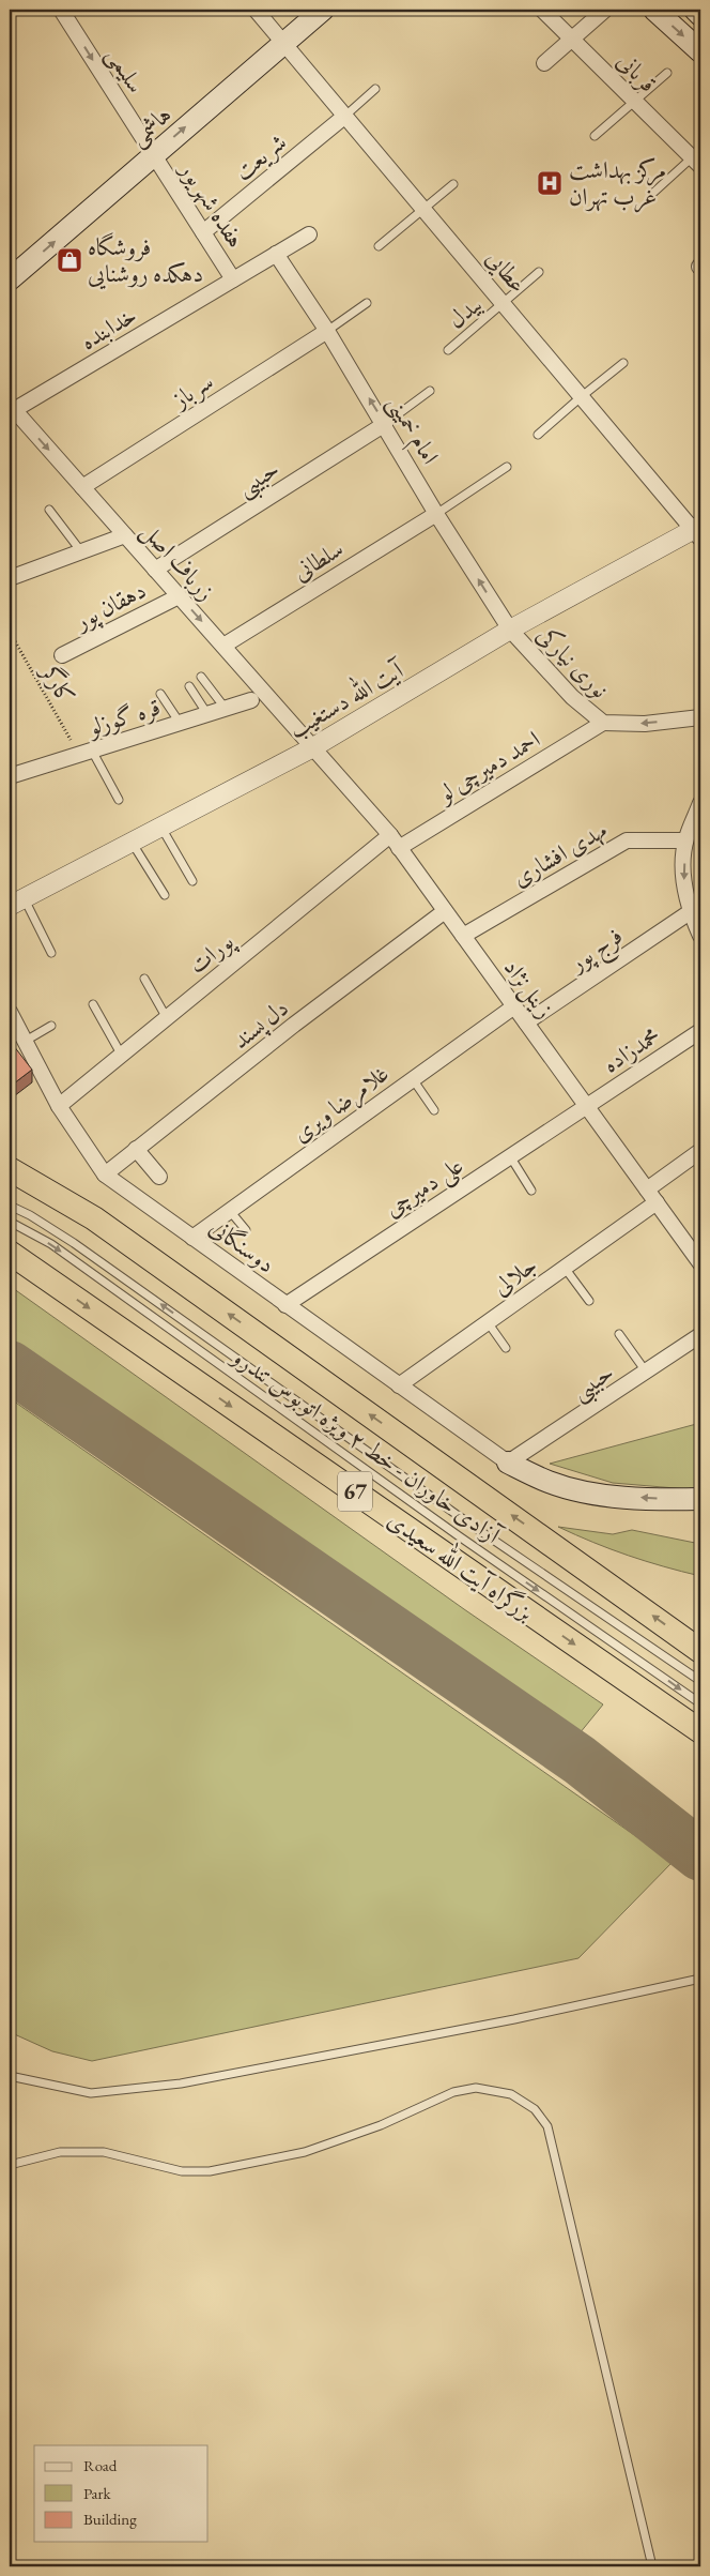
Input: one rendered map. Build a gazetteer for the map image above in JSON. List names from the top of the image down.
{
  "streets": {
    "highway": ["67", "بزرگراه آیت الله سعیدی"],
    "main road": ["هاشمی"],
    "street": [
      "سلیمی",
      "قربانی",
      "شریعت",
      "هفده شهریور",
      "عطایی",
      "خدابنده",
      "سرباز",
      "امام خمینی",
      "حبیبی",
      "سلطانی",
      "زرباف اصل",
      "دهقان پور",
      "نوری نیارکی",
      "آیت الله دستغیب",
      "قره گوزلو",
      "احمد دمیرچی لو",
      "مهدی افشاری",
      "فرج پور",
      "پورات",
      "زینل‌نژاد",
      "دل پسند",
      "محمدزاده",
      "غلامرضا ویری",
      "علی دمیرچی",
      "دوسنگانی",
      "جلالی"
    ],
    "lane": ["بیدل", "آزادی خاوران - خط ۲ ویژه اتوبوس تندرو"],
    "path": ["کارگر"]
  },
  "crossings": [
    ["سلیمی", "هاشمی"],
    ["سلیمی", "هفده شهریور"],
    ["هاشمی", "هفده شهریور"],
    ["هاشمی", "عطایی"],
    ["شریعت", "هفده شهریور"],
    ["شریعت", "عطایی"],
    ["هفده شهریور", "خدابنده"],
    ["عطایی", "بیدل"],
    ["عطایی", "آیت الله دستغیب"],
    ["خدابنده", "امام خمینی"],
    ["خدابنده", "زرباف اصل"],
    ["سرباز", "امام خمینی"],
    ["سرباز", "زرباف اصل"],
    ["امام خمینی", "حبیبی"],
    ["امام خمینی", "سلطانی"],
    ["امام خمینی", "نوری نیارکی"],
    ["امام خمینی", "آیت الله دستغیب"],
    ["حبیبی", "زرباف اصل"],
    ["حبیبی", "دوسنگانی"],
    ["سلطانی", "زرباف اصل"],
    ["زرباف اصل", "دهقان پور"],
    ["زرباف اصل", "آیت الله دستغیب"],
    ["زرباف اصل", "زینل‌نژاد"],
    ["نوری نیارکی", "آیت الله دستغیب"],
    ["نوری نیارکی", "احمد دمیرچی لو"],
    ["کارگر", "قره گوزلو"],
    ["آیت الله دستغیب", "زینل‌نژاد"],
    ["احمد دمیرچی لو", "پورات"],
    ["احمد دمیرچی لو", "زینل‌نژاد"],
    ["مهدی افشاری", "زینل‌نژاد"],
    ["فرج پور", "زینل‌نژاد"],
    ["پورات", "زینل‌نژاد"],
    ["پورات", "دوسنگانی"],
    ["زینل‌نژاد", "دل پسند"],
    ["زینل‌نژاد", "محمدزاده"],
    ["زینل‌نژاد", "غلامرضا ویری"],
    ["زینل‌نژاد", "علی دمیرچی"],
    ["زینل‌نژاد", "جلالی"],
    ["دل پسند", "دوسنگانی"],
    ["محمدزاده", "علی دمیرچی"],
    ["غلامرضا ویری", "دوسنگانی"],
    ["علی دمیرچی", "دوسنگانی"],
    ["دوسنگانی", "جلالی"]
  ],
  "one_way": [
    "سلیمی",
    "هاشمی",
    "امام خمینی",
    "زرباف اصل",
    "نوری نیارکی"
  ],
  "places": {
    "hospital": ["مرکز بهداشت غرب تهران"],
    "shop": ["فروشگاه دهکده روشنایی"]
  },
  "legend": ["Road", "Park", "Building"]
}
